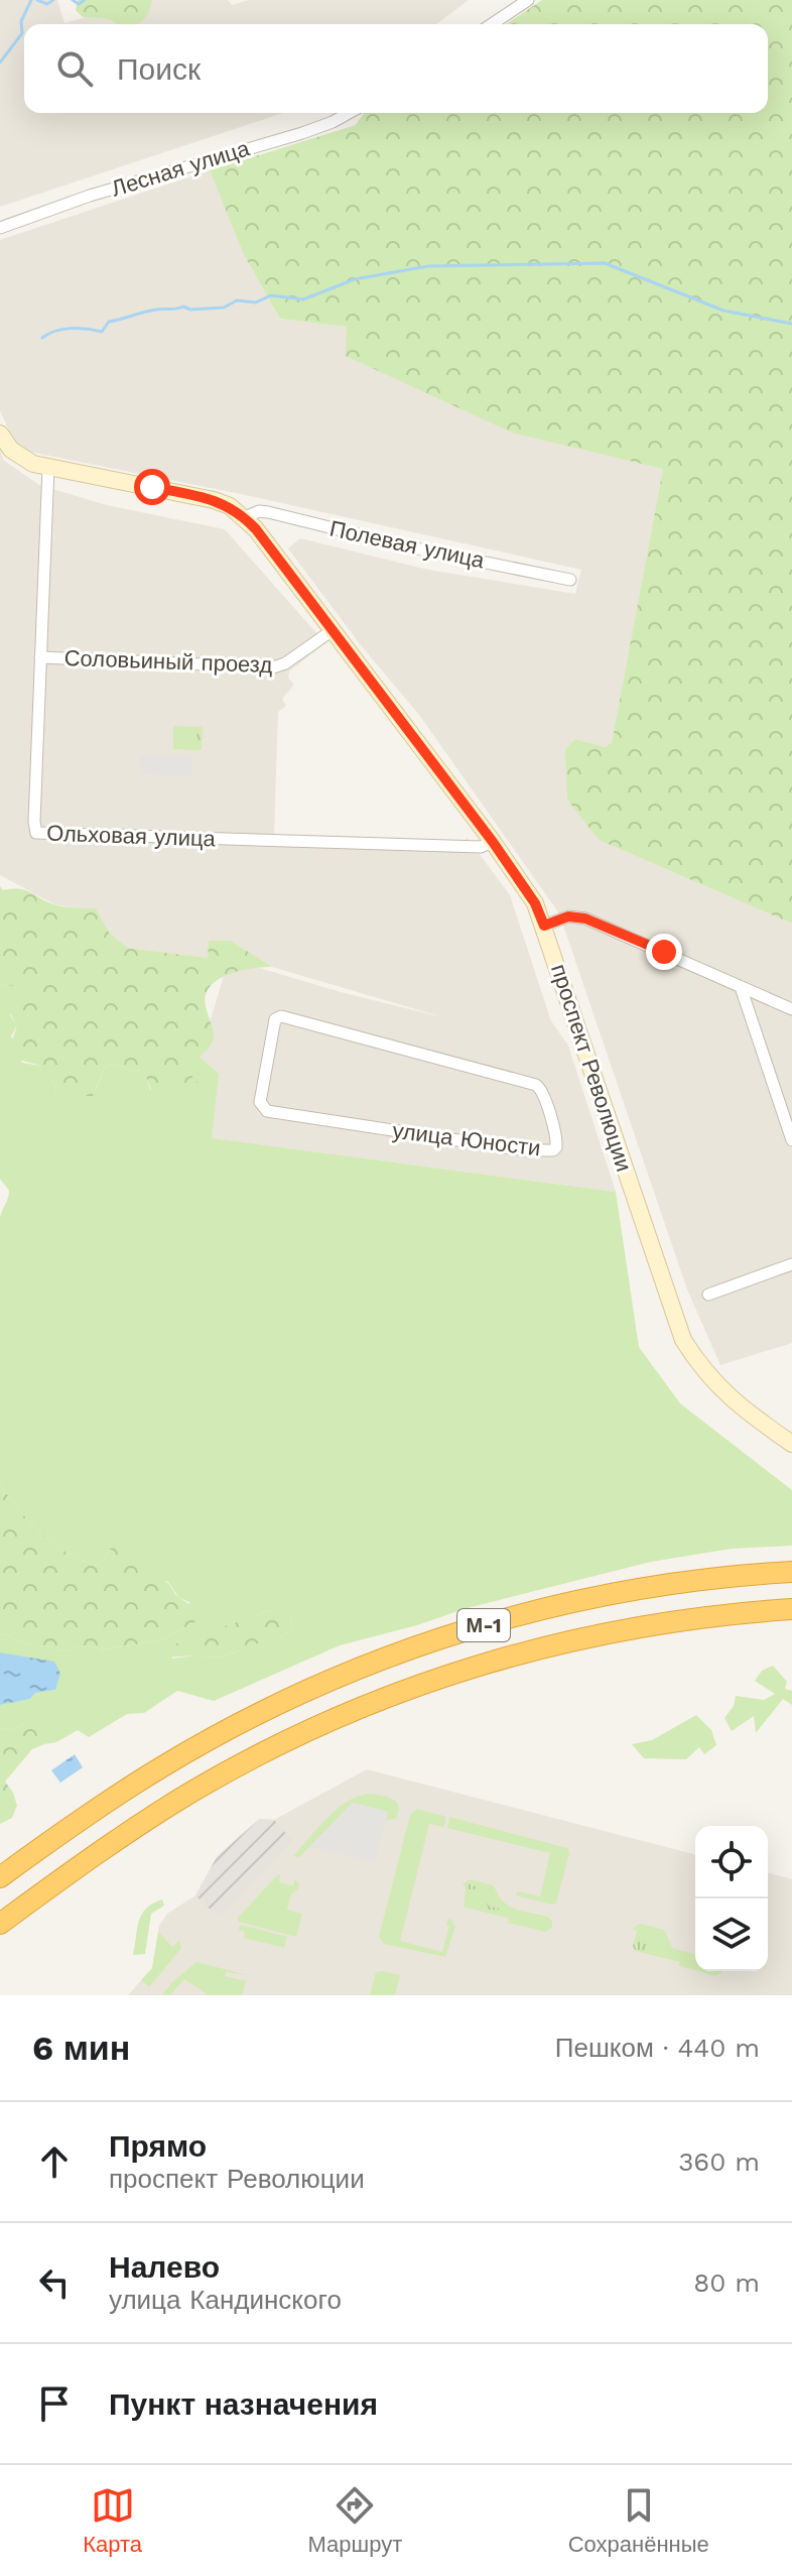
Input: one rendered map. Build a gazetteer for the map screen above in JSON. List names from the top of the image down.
{
  "streets": {
    "highway": ["М-1"],
    "street": [
      "Лесная улица",
      "Полевая улица",
      "Соловьиный проезд",
      "Ольховая улица",
      "проспект Революции",
      "улица Юности"
    ]
  },
  "crossings": [
    ["Полевая улица", "проспект Революции"],
    ["Соловьиный проезд", "Ольховая улица"],
    ["Соловьиный проезд", "проспект Революции"],
    ["Ольховая улица", "проспект Революции"]
  ],
  "page": {
    "search": "Поиск",
    "heading": ["6 мин", "Пешком · 440 m"],
    "list": [
      ["Прямо", "проспект Революции", "360 m"],
      ["Налево", "улица Кандинского", "80 m"],
      "Пункт назначения"
    ],
    "nav": ["Карта", "Маршрут", "Сохранённые"]
  }
}
